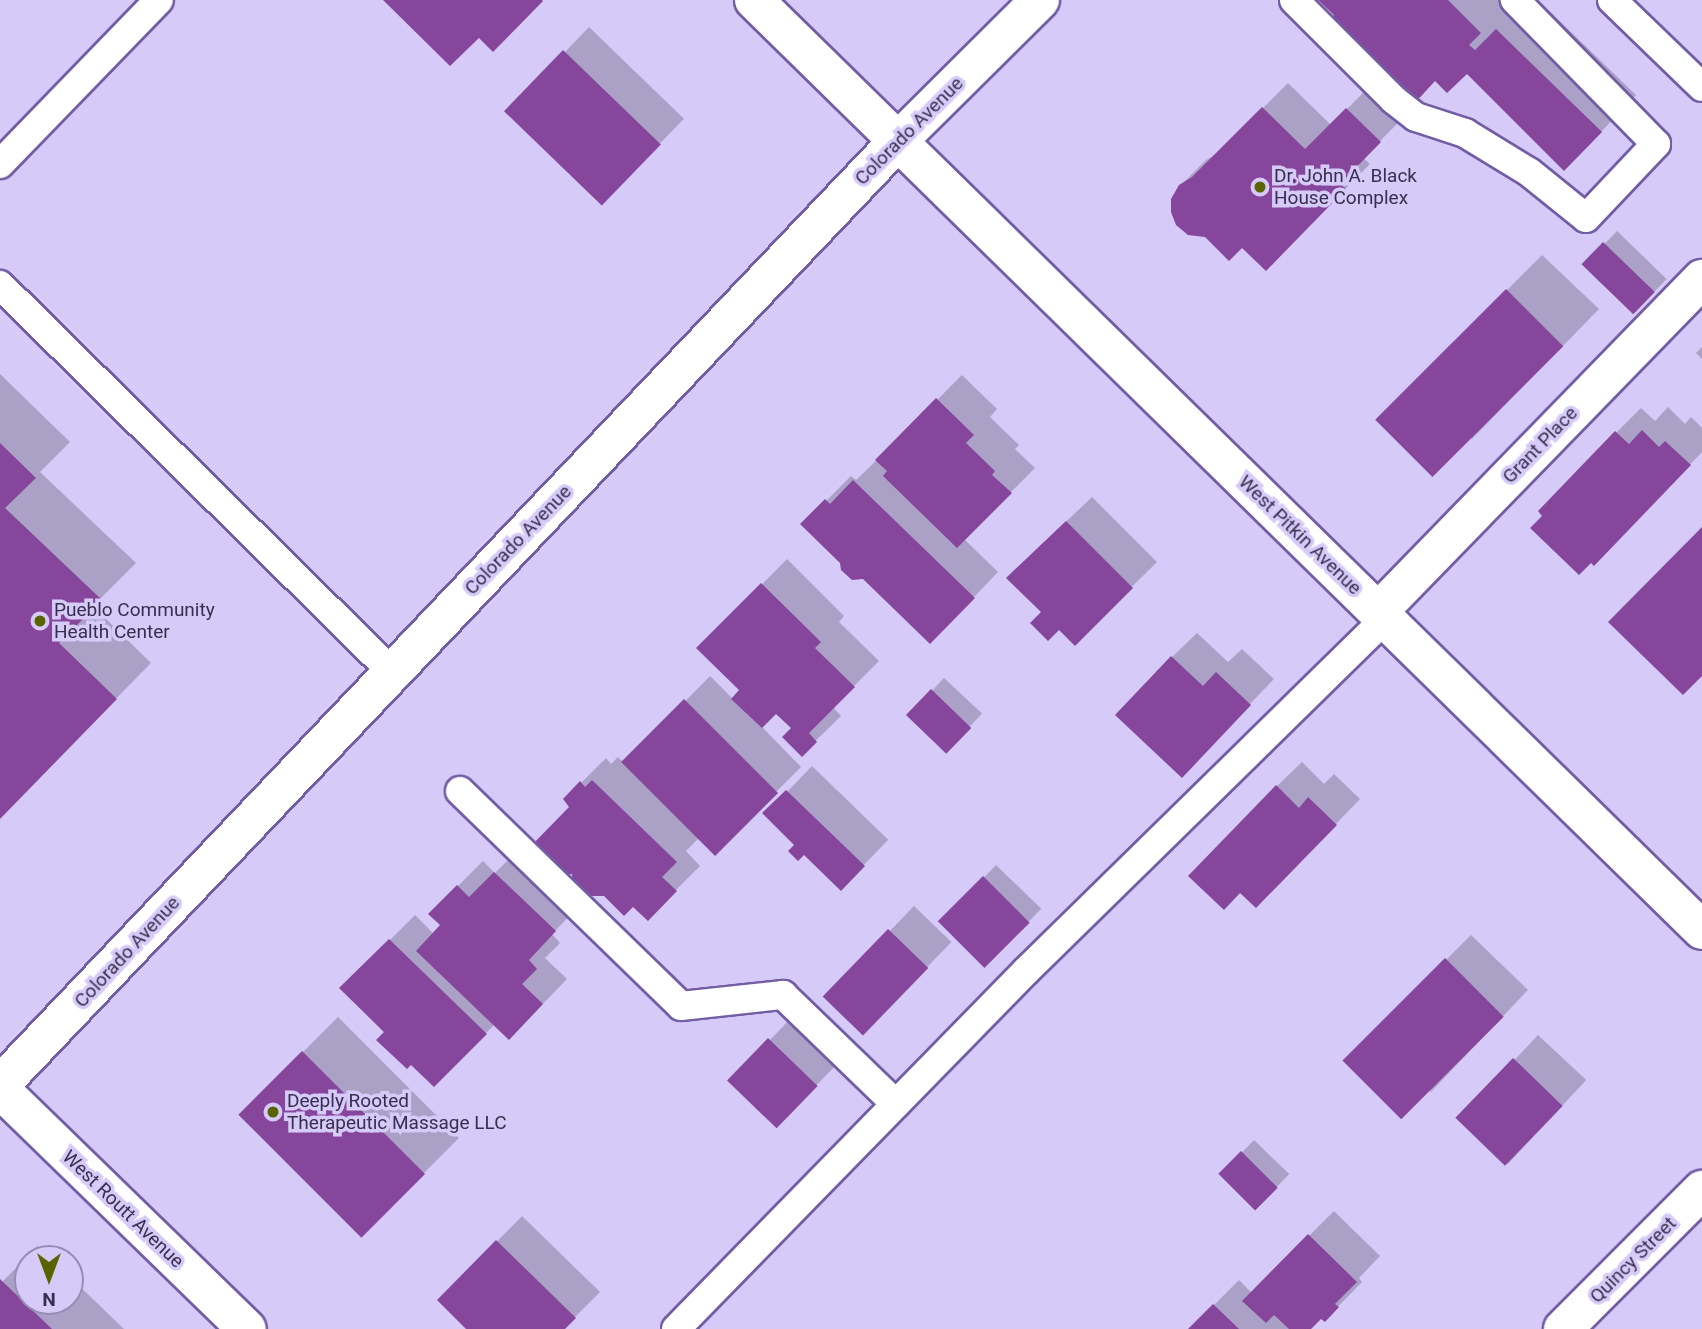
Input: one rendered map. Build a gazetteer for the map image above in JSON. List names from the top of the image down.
{
  "streets": {
    "street": [
      "Colorado Avenue",
      "Grant Place",
      "West Pitkin Avenue",
      "West Routt Avenue",
      "Quincy Street"
    ]
  },
  "crossings": [
    ["Colorado Avenue", "West Pitkin Avenue"],
    ["Colorado Avenue", "West Routt Avenue"],
    ["Grant Place", "West Pitkin Avenue"]
  ],
  "places": ["Dr. John A. Black House Complex", "Pueblo Community Health Center", "Deeply Rooted Therapeutic Massage LLC"],
  "north": "bottom"
}
